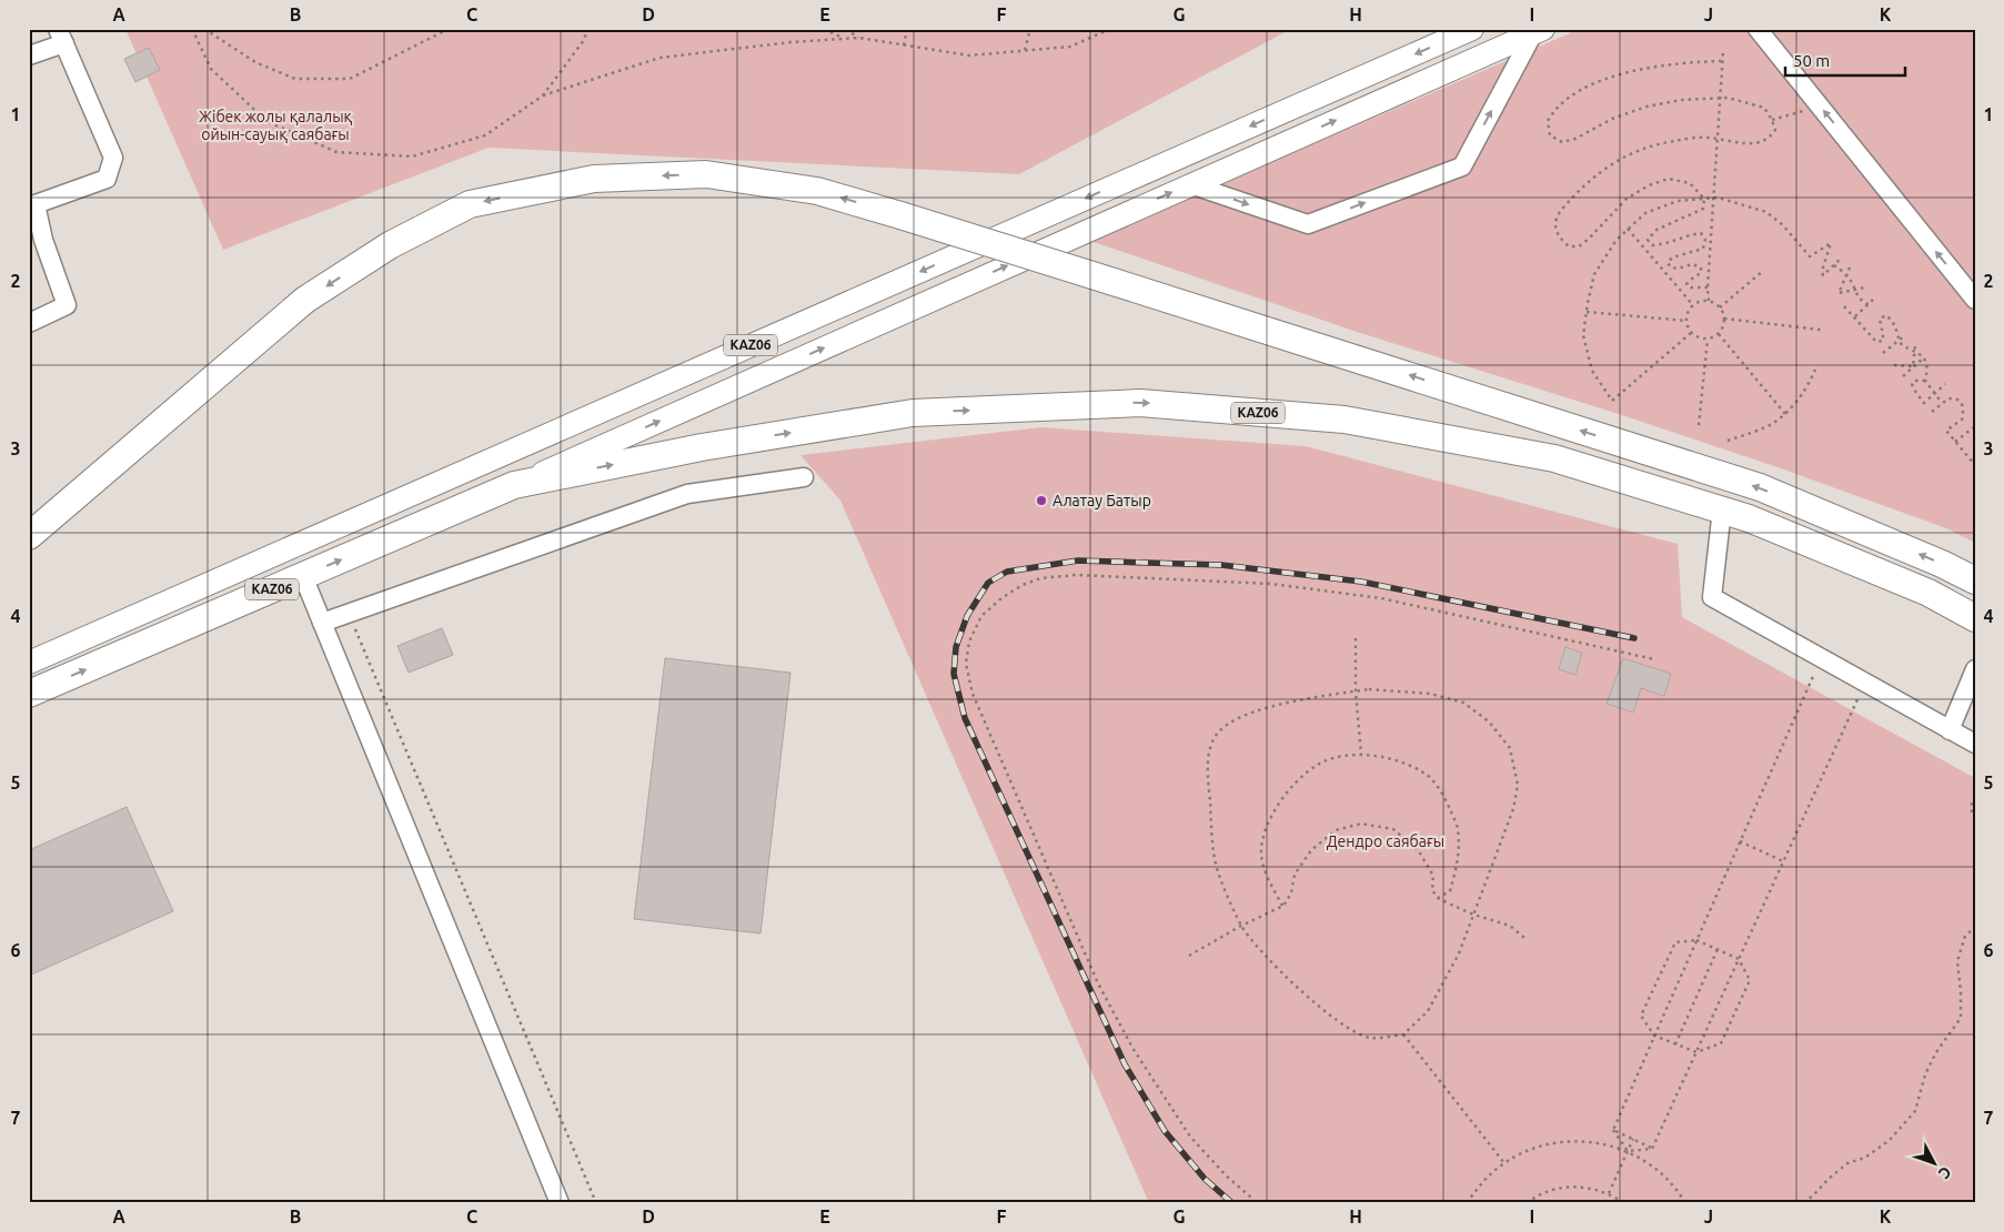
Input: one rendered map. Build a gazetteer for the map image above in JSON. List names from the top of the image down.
{
  "streets": {
    "highway": ["KАZ06"]
  },
  "parks": ["Жібек жолы қалалық ойын-сауық саябағы", "Дендро саябағы"],
  "places": ["Алатау Батыр"],
  "scale_bar": "50 m",
  "north": "bottom right",
  "grid": {
    "columns": [
      "A",
      "B",
      "C",
      "D",
      "E",
      "F",
      "G",
      "H",
      "I",
      "J",
      "K"
    ],
    "rows": [
      "1",
      "2",
      "3",
      "4",
      "5",
      "6",
      "7"
    ]
  }
}
